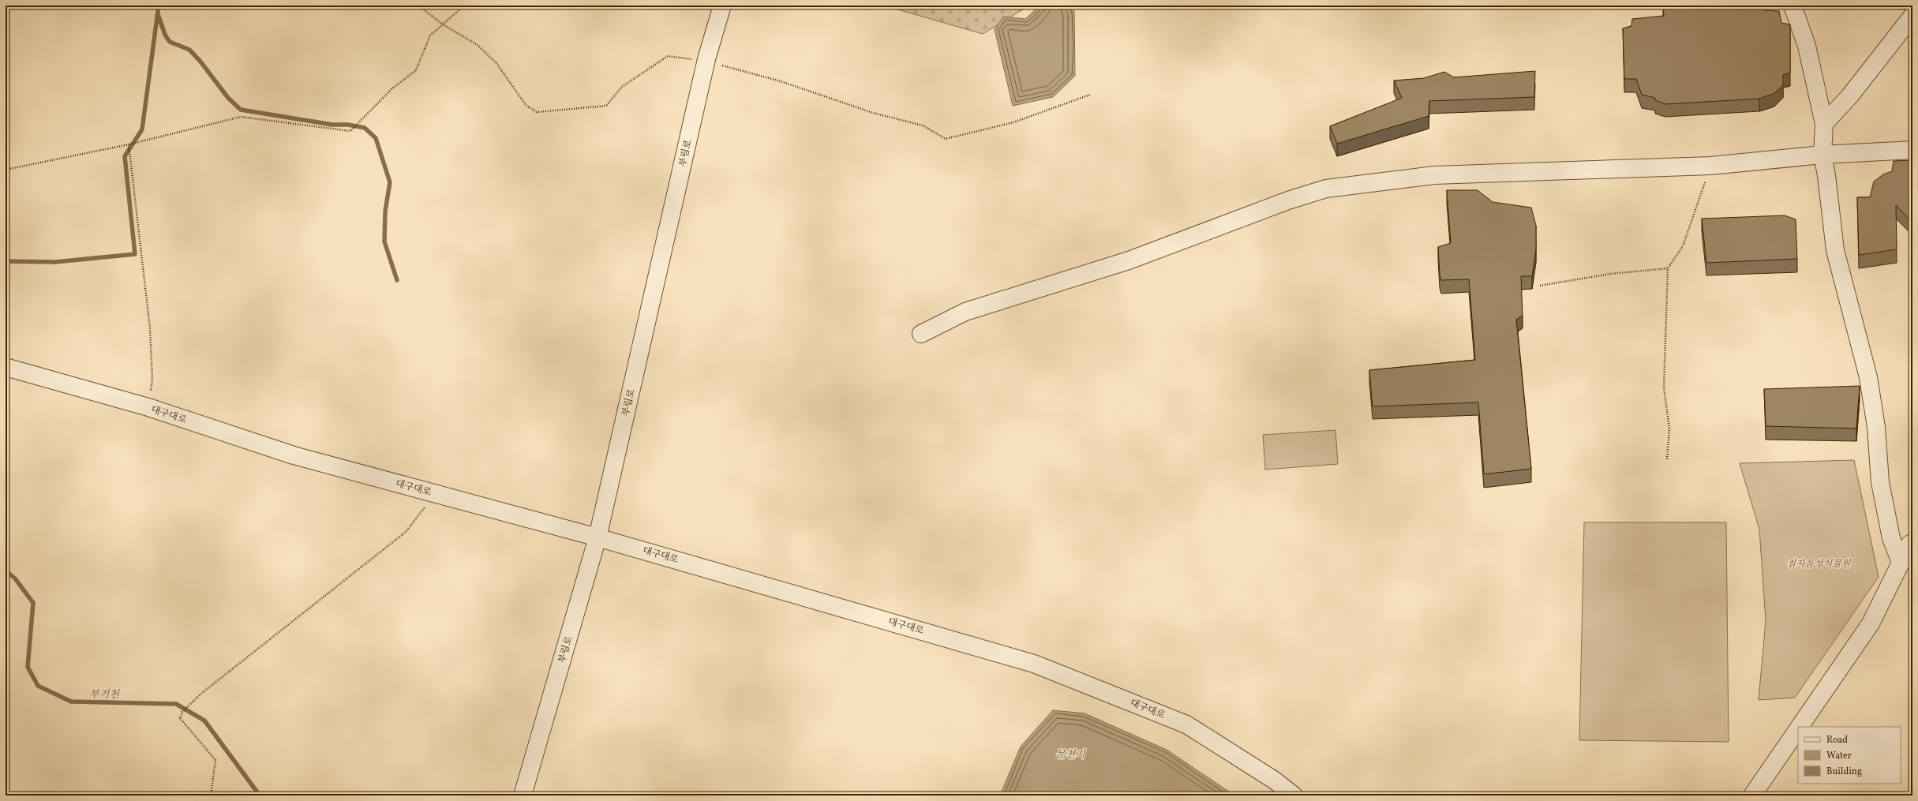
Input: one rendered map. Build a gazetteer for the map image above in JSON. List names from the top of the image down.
{
  "streets": {
    "street": ["부림로", "대구대로"]
  },
  "crossings": [
    ["부림로", "대구대로"]
  ],
  "water": ["부기천", "문천지"],
  "parks": ["점자음성식물원"],
  "legend": ["Road", "Water", "Building"]
}
